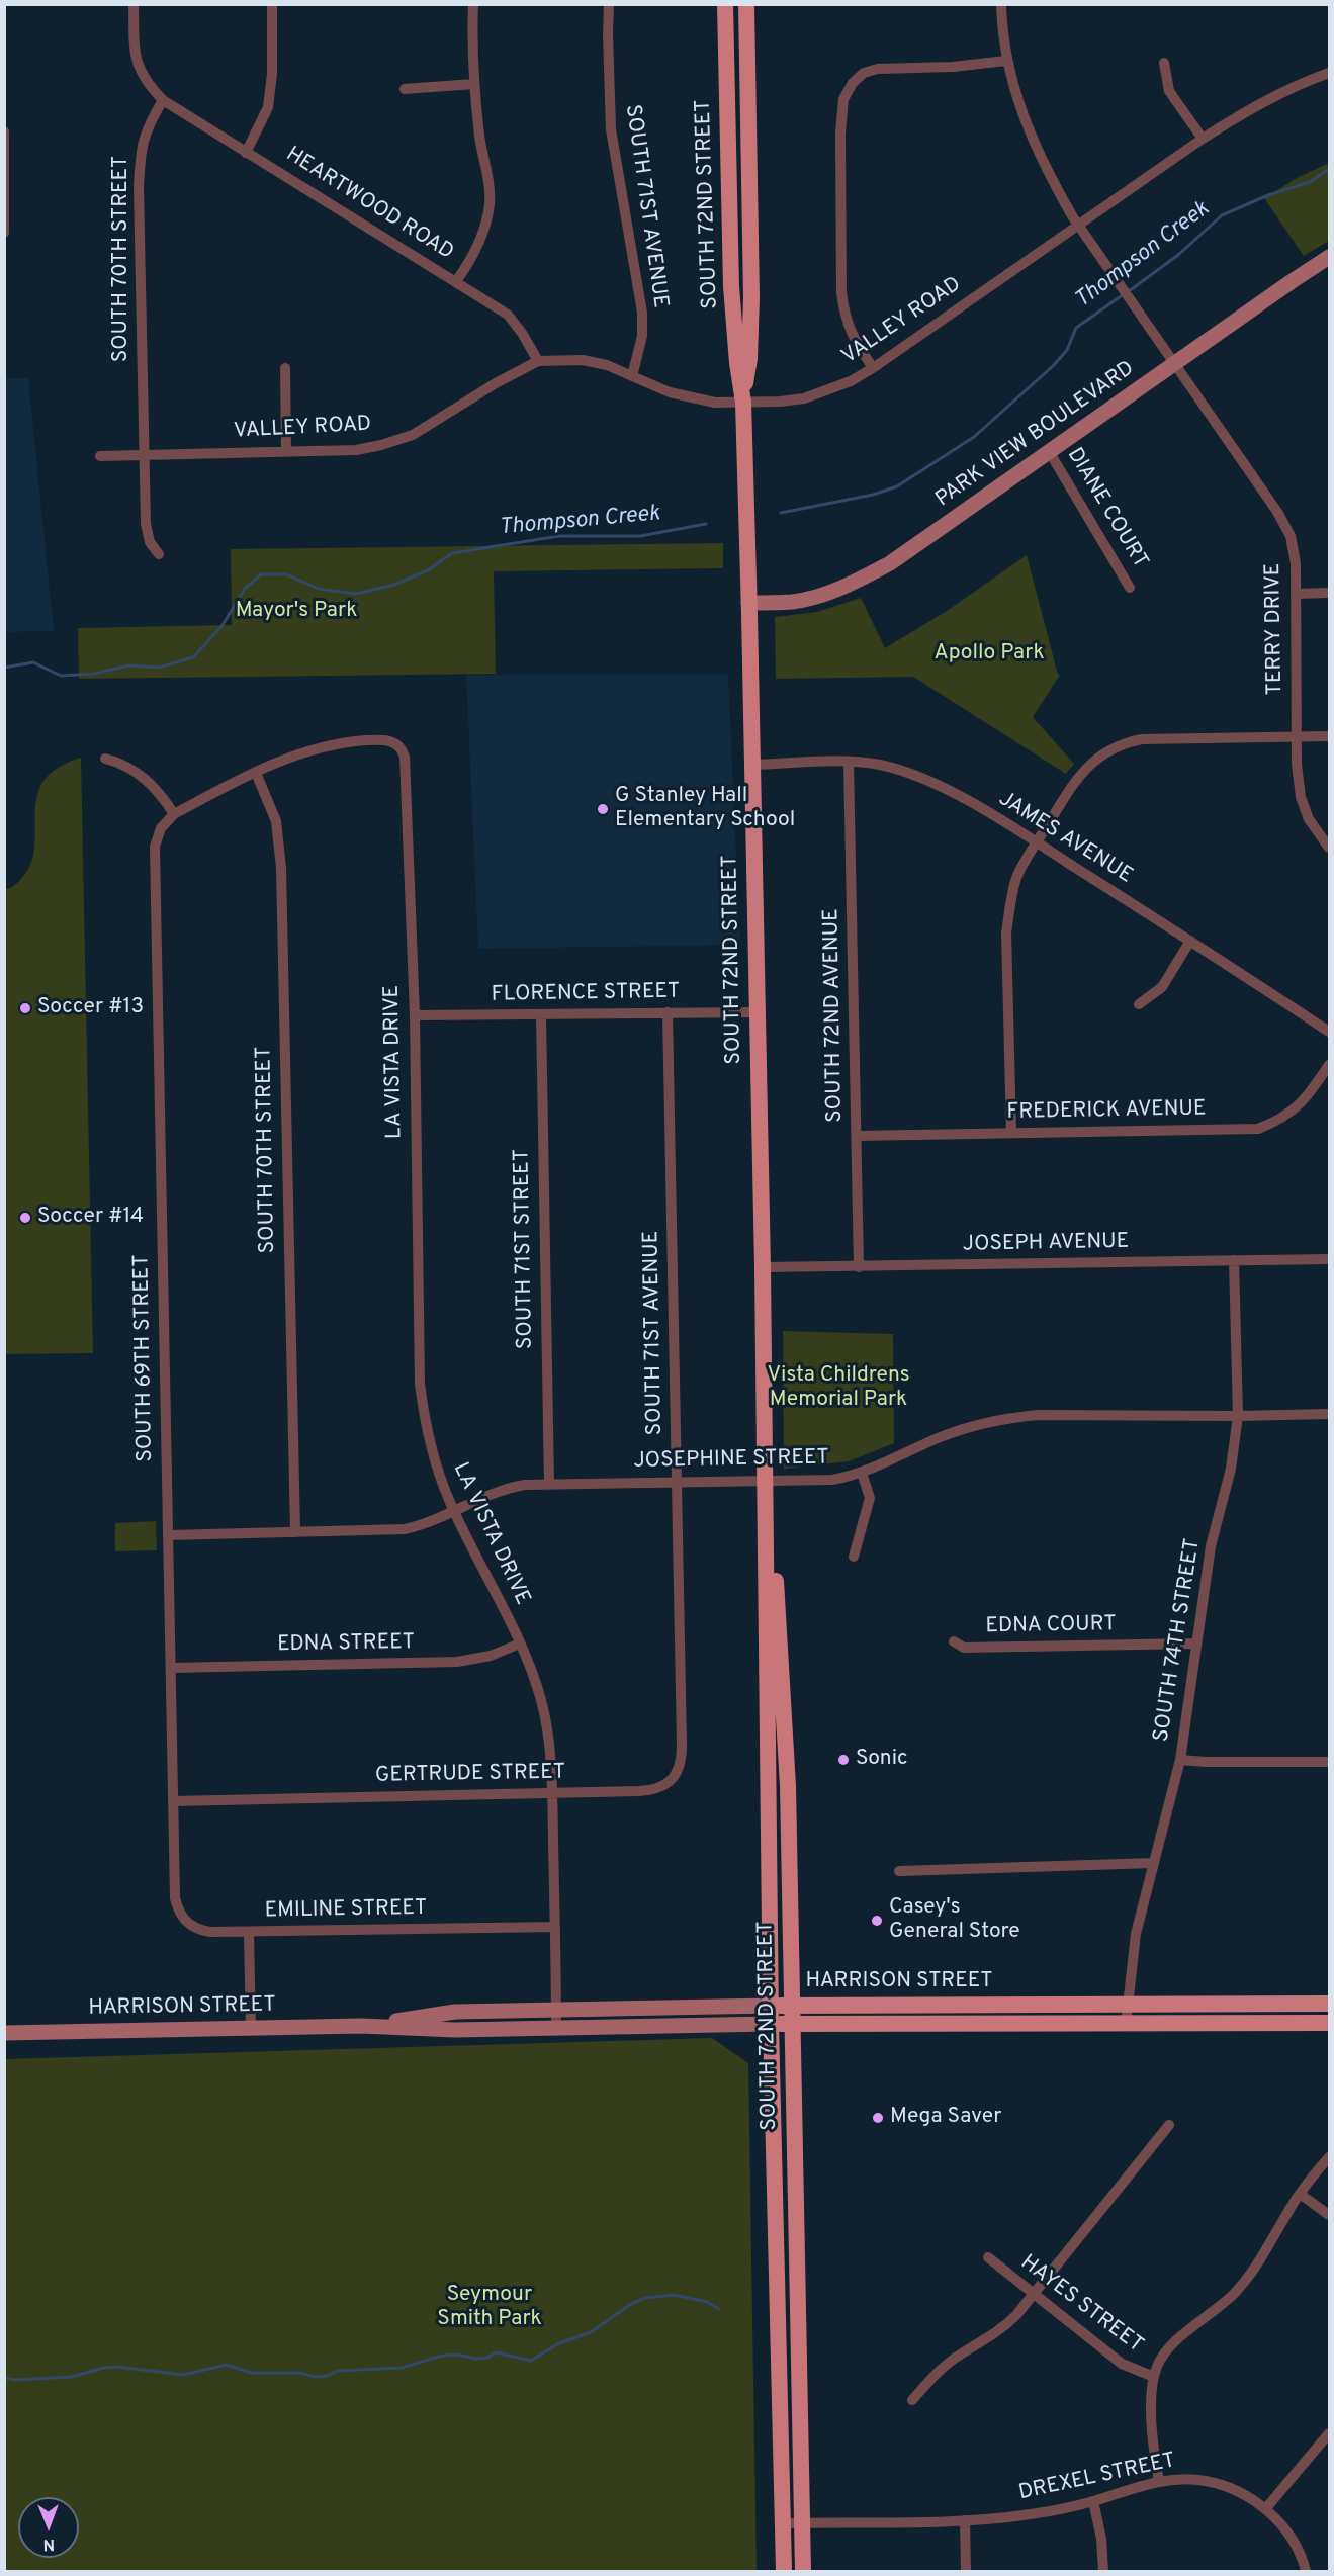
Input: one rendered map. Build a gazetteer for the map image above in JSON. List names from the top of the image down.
{
  "streets": {
    "main road": ["SOUTH 72ND STREET", "PARK VIEW BOULEVARD", "HARRISON STREET"],
    "street": [
      "HEARTWOOD ROAD",
      "SOUTH 71ST AVENUE",
      "SOUTH 70TH STREET",
      "VALLEY ROAD",
      "DIANE COURT",
      "TERRY DRIVE",
      "JAMES AVENUE",
      "FLORENCE STREET",
      "SOUTH 72ND AVENUE",
      "LA VISTA DRIVE",
      "FREDERICK AVENUE",
      "JOSEPH AVENUE",
      "SOUTH 71ST STREET",
      "SOUTH 69TH STREET",
      "JOSEPHINE STREET",
      "EDNA COURT",
      "SOUTH 74TH STREET",
      "EDNA STREET",
      "GERTRUDE STREET",
      "EMILINE STREET",
      "HAYES STREET",
      "DREXEL STREET"
    ]
  },
  "crossings": [
    ["HEARTWOOD ROAD", "SOUTH 70TH STREET"],
    ["HEARTWOOD ROAD", "VALLEY ROAD"],
    ["SOUTH 72ND STREET", "VALLEY ROAD"],
    ["SOUTH 72ND STREET", "PARK VIEW BOULEVARD"],
    ["SOUTH 72ND STREET", "JAMES AVENUE"],
    ["SOUTH 72ND STREET", "FLORENCE STREET"],
    ["SOUTH 72ND STREET", "JOSEPH AVENUE"],
    ["SOUTH 72ND STREET", "JOSEPHINE STREET"],
    ["SOUTH 72ND STREET", "HARRISON STREET"],
    ["SOUTH 72ND STREET", "DREXEL STREET"],
    ["SOUTH 71ST AVENUE", "VALLEY ROAD"],
    ["SOUTH 71ST AVENUE", "FLORENCE STREET"],
    ["SOUTH 71ST AVENUE", "JOSEPHINE STREET"],
    ["SOUTH 71ST AVENUE", "GERTRUDE STREET"],
    ["SOUTH 70TH STREET", "VALLEY ROAD"],
    ["SOUTH 70TH STREET", "SOUTH 69TH STREET"],
    ["SOUTH 70TH STREET", "JOSEPHINE STREET"],
    ["VALLEY ROAD", "TERRY DRIVE"],
    ["PARK VIEW BOULEVARD", "DIANE COURT"],
    ["PARK VIEW BOULEVARD", "TERRY DRIVE"],
    ["JAMES AVENUE", "SOUTH 72ND AVENUE"],
    ["FLORENCE STREET", "LA VISTA DRIVE"],
    ["FLORENCE STREET", "SOUTH 71ST STREET"],
    ["SOUTH 72ND AVENUE", "FREDERICK AVENUE"],
    ["SOUTH 72ND AVENUE", "JOSEPH AVENUE"],
    ["LA VISTA DRIVE", "SOUTH 69TH STREET"],
    ["LA VISTA DRIVE", "JOSEPHINE STREET"],
    ["LA VISTA DRIVE", "EDNA STREET"],
    ["LA VISTA DRIVE", "GERTRUDE STREET"],
    ["LA VISTA DRIVE", "EMILINE STREET"],
    ["LA VISTA DRIVE", "HARRISON STREET"],
    ["JOSEPH AVENUE", "SOUTH 74TH STREET"],
    ["SOUTH 71ST STREET", "JOSEPHINE STREET"],
    ["SOUTH 69TH STREET", "JOSEPHINE STREET"],
    ["SOUTH 69TH STREET", "EDNA STREET"],
    ["SOUTH 69TH STREET", "GERTRUDE STREET"],
    ["SOUTH 69TH STREET", "EMILINE STREET"],
    ["JOSEPHINE STREET", "SOUTH 74TH STREET"],
    ["EDNA COURT", "SOUTH 74TH STREET"],
    ["SOUTH 74TH STREET", "HARRISON STREET"]
  ],
  "water": ["Thompson Creek"],
  "parks": [
    "Mayor's Park",
    "Apollo Park",
    "Vista Childrens Memorial Park",
    "Seymour Smith Park"
  ],
  "places": [
    "G Stanley Hall Elementary School",
    "Soccer #13",
    "Soccer #14",
    "Sonic",
    "Casey's General Store",
    "Mega Saver"
  ],
  "north": "bottom"
}
